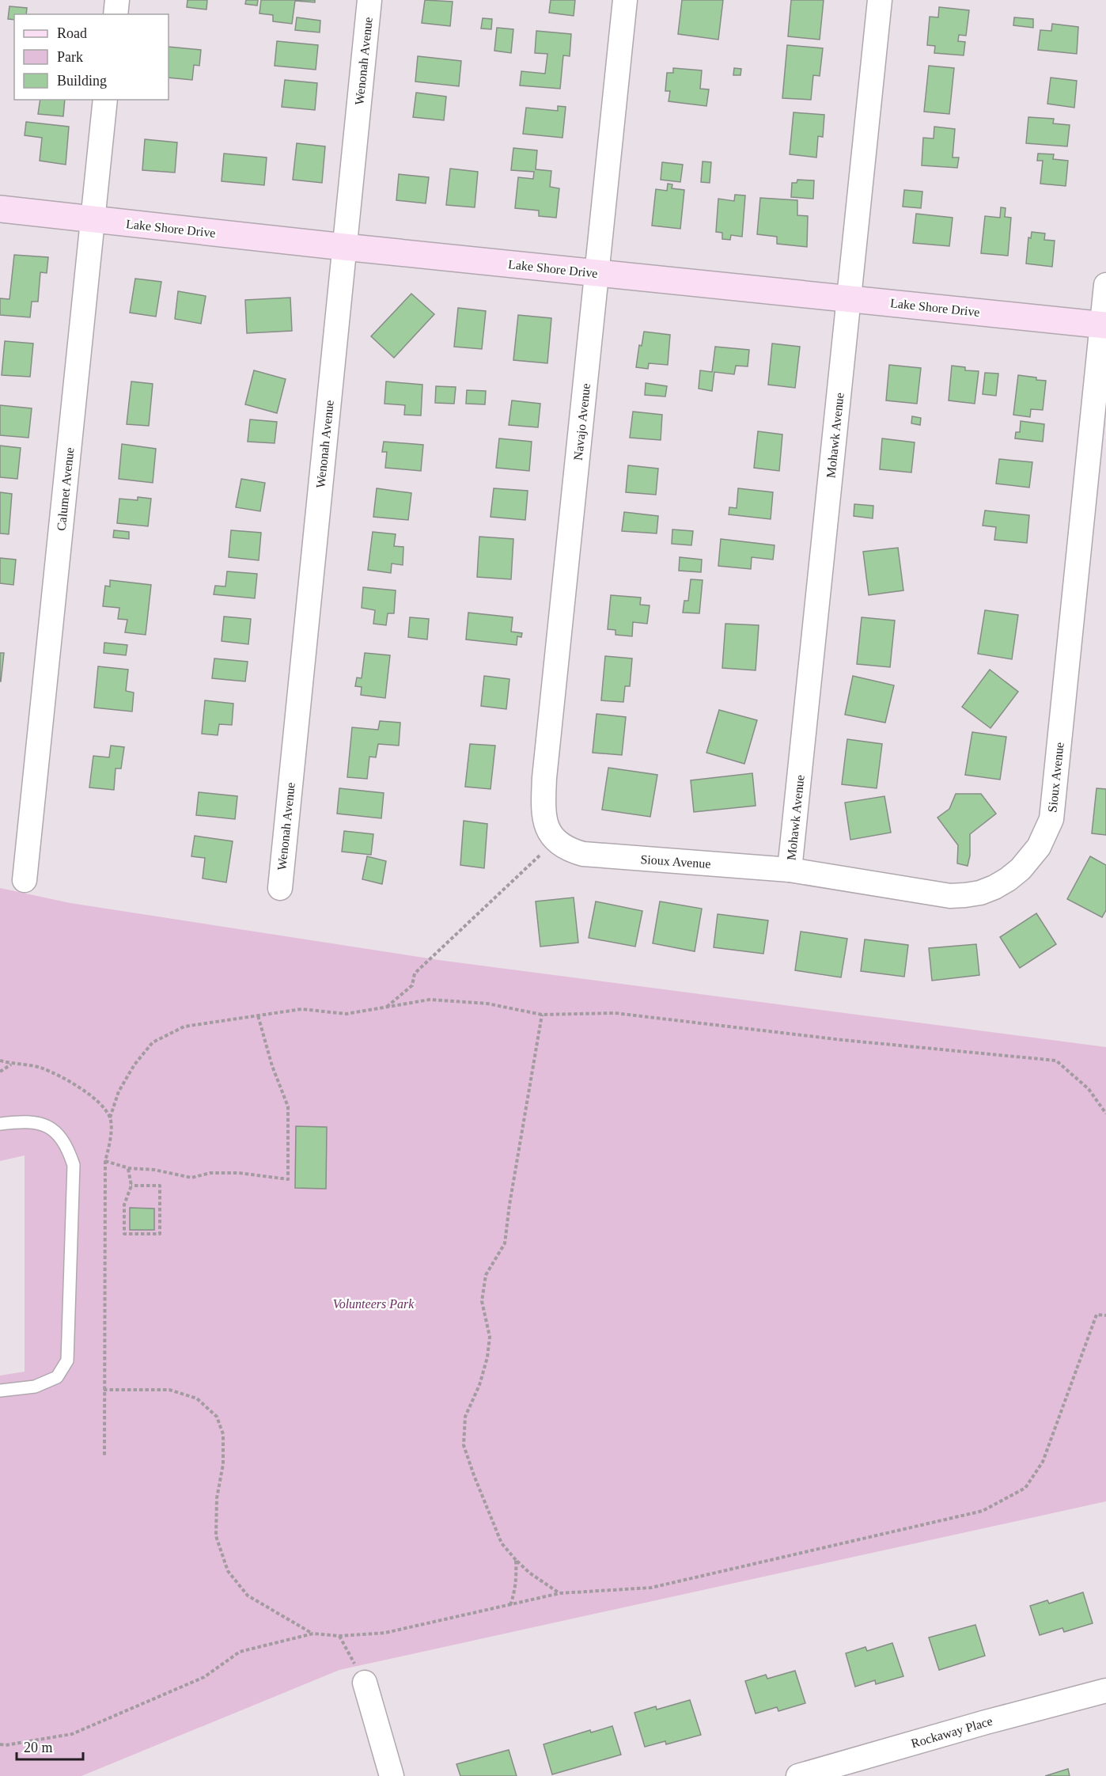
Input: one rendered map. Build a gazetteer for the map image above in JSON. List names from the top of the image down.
{
  "streets": {
    "street": [
      "Wenonah Avenue",
      "Lake Shore Drive",
      "Navajo Avenue",
      "Mohawk Avenue",
      "Calumet Avenue",
      "Sioux Avenue",
      "Rockaway Place"
    ]
  },
  "crossings": [
    ["Wenonah Avenue", "Lake Shore Drive"],
    ["Lake Shore Drive", "Navajo Avenue"],
    ["Lake Shore Drive", "Mohawk Avenue"],
    ["Lake Shore Drive", "Calumet Avenue"],
    ["Lake Shore Drive", "Sioux Avenue"],
    ["Navajo Avenue", "Sioux Avenue"],
    ["Mohawk Avenue", "Sioux Avenue"]
  ],
  "parks": ["Volunteers Park"],
  "legend": ["Road", "Park", "Building"],
  "scale_bar": "20 m"
}
